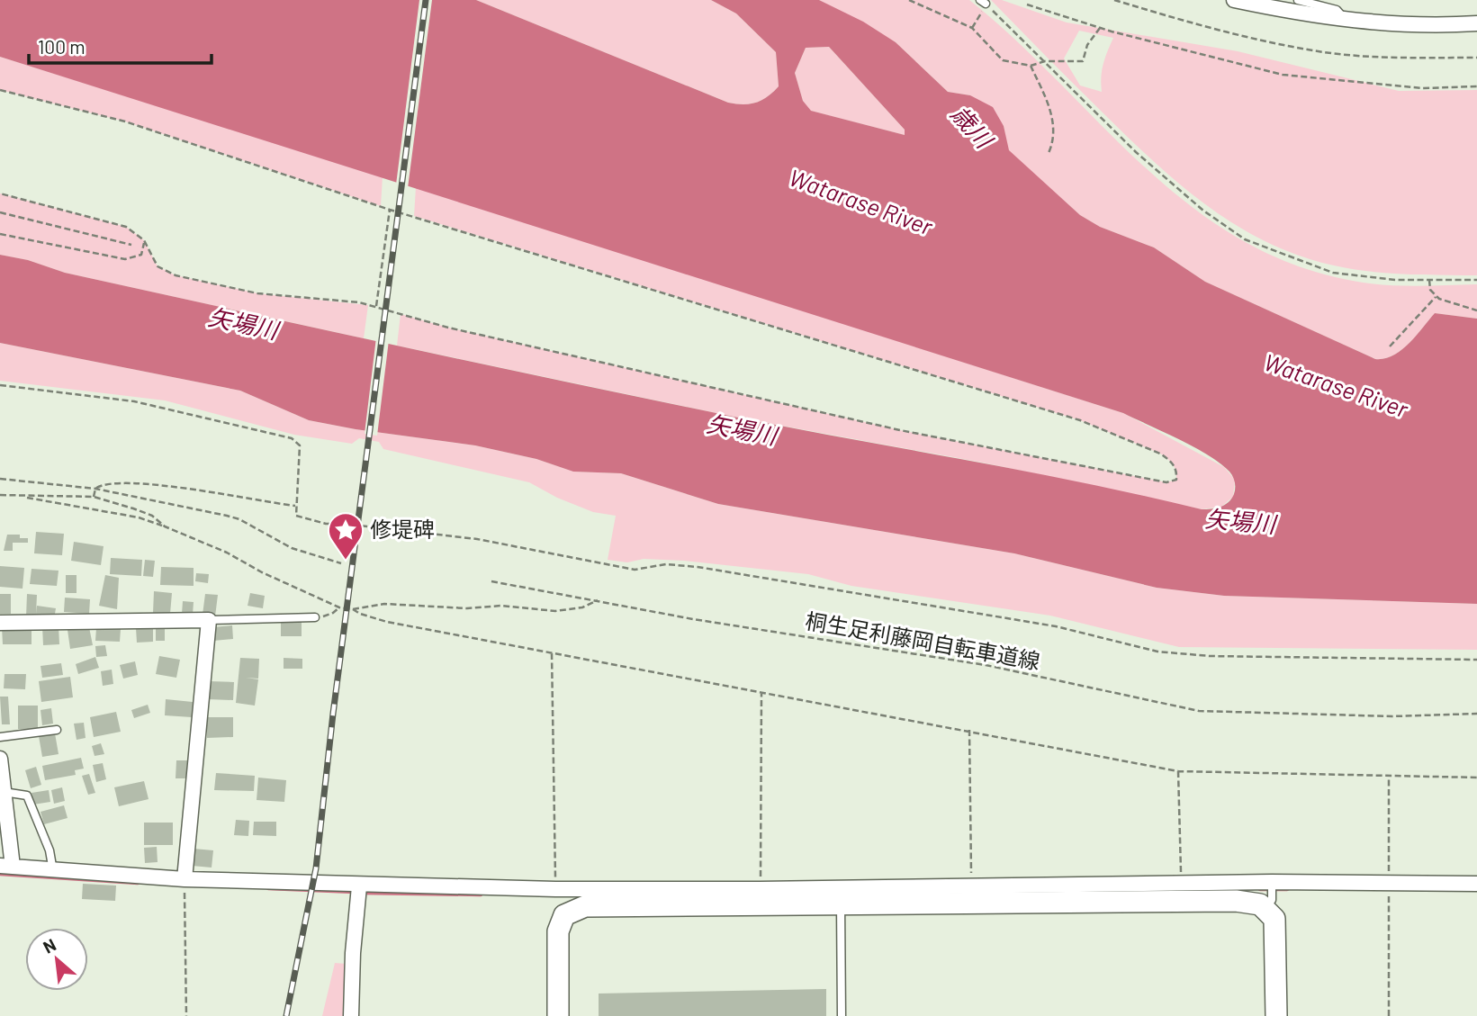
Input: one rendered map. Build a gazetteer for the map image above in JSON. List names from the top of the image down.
{
  "streets": {
    "path": ["桐生足利藤岡自転車道線"]
  },
  "water": ["歳川", "Watarase River", "矢場川"],
  "places": {
    "place": ["修堤碑"]
  },
  "scale_bar": "100 m",
  "north": "top left"
}
